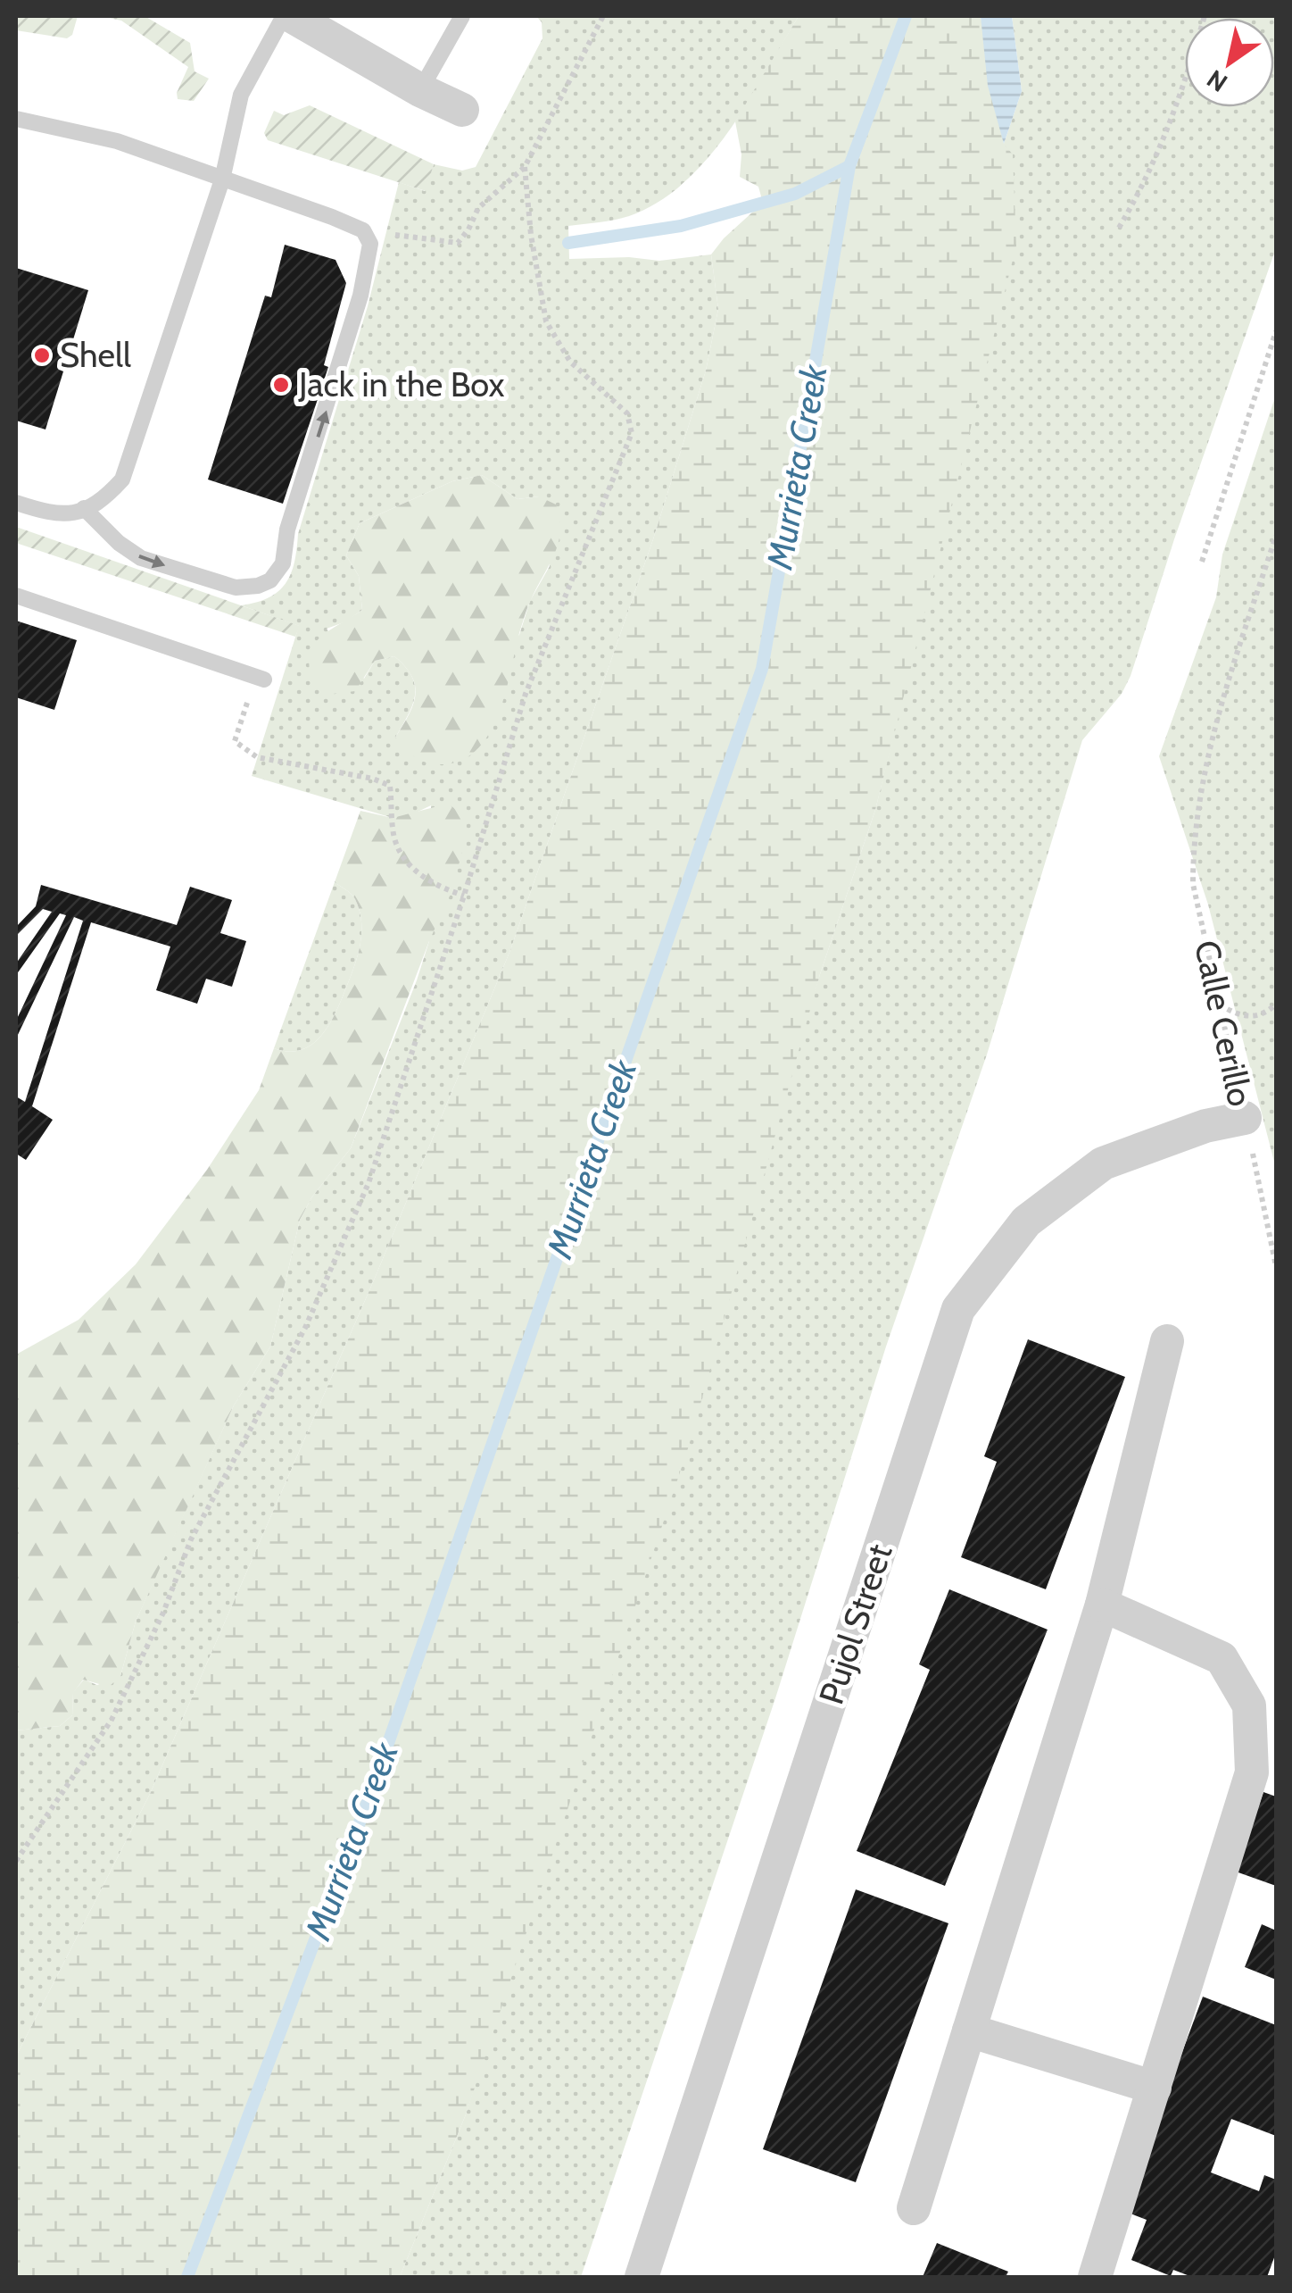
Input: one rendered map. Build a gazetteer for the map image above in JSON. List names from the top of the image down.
{
  "streets": {
    "street": ["Pujol Street"],
    "path": ["Calle Cerillo"]
  },
  "crossings": [
    ["Calle Cerillo", "Pujol Street"]
  ],
  "water": ["Murrieta Creek"],
  "places": ["Shell", "Jack in the Box"],
  "north": "bottom left"
}
